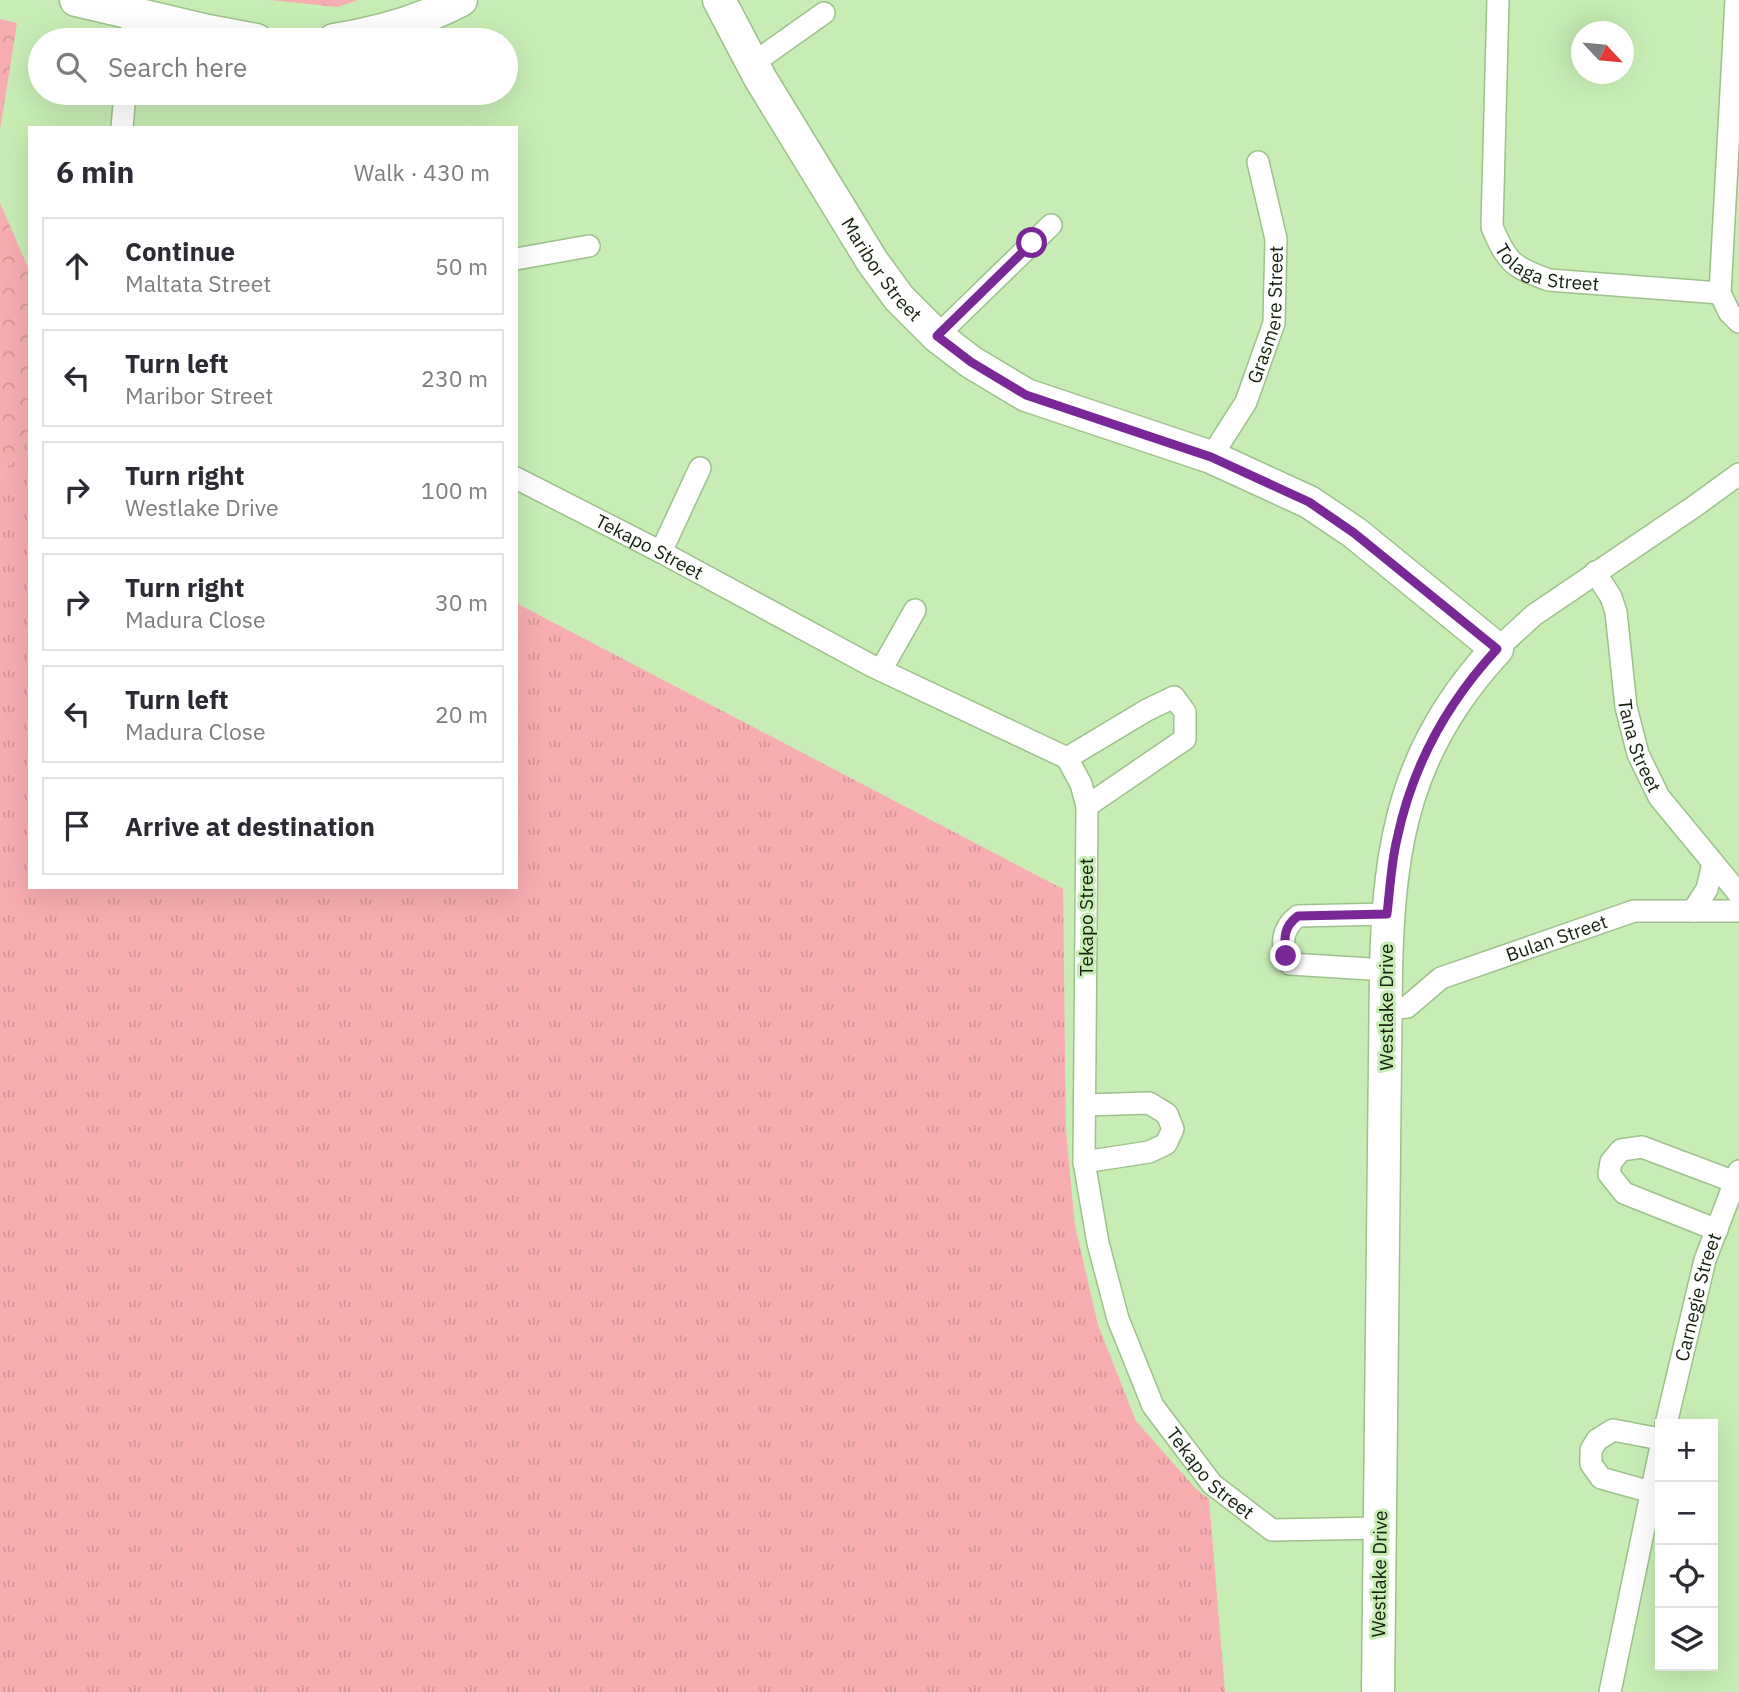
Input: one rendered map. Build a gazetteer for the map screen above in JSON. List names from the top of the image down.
{
  "streets": {
    "street": [
      "Tolaga Street",
      "Maribor Street",
      "Grasmere Street",
      "Tekapo Street",
      "Tana Street",
      "Bulan Street",
      "Westlake Drive",
      "Carnegie Street"
    ]
  },
  "crossings": [
    ["Maribor Street", "Grasmere Street"],
    ["Maribor Street", "Westlake Drive"],
    ["Tekapo Street", "Westlake Drive"],
    ["Tana Street", "Westlake Drive"],
    ["Bulan Street", "Westlake Drive"]
  ],
  "north": "bottom right",
  "page": {
    "search": "Search here",
    "heading": ["6 min", "Walk · 430 m"],
    "list": [
      ["Continue", "Maltata Street", "50 m"],
      ["Turn left", "Maribor Street", "230 m"],
      ["Turn right", "Westlake Drive", "100 m"],
      ["Turn right", "Madura Close", "30 m"],
      ["Turn left", "Madura Close", "20 m"],
      "Arrive at destination"
    ],
    "map_buttons": ["+", "−"]
  }
}
